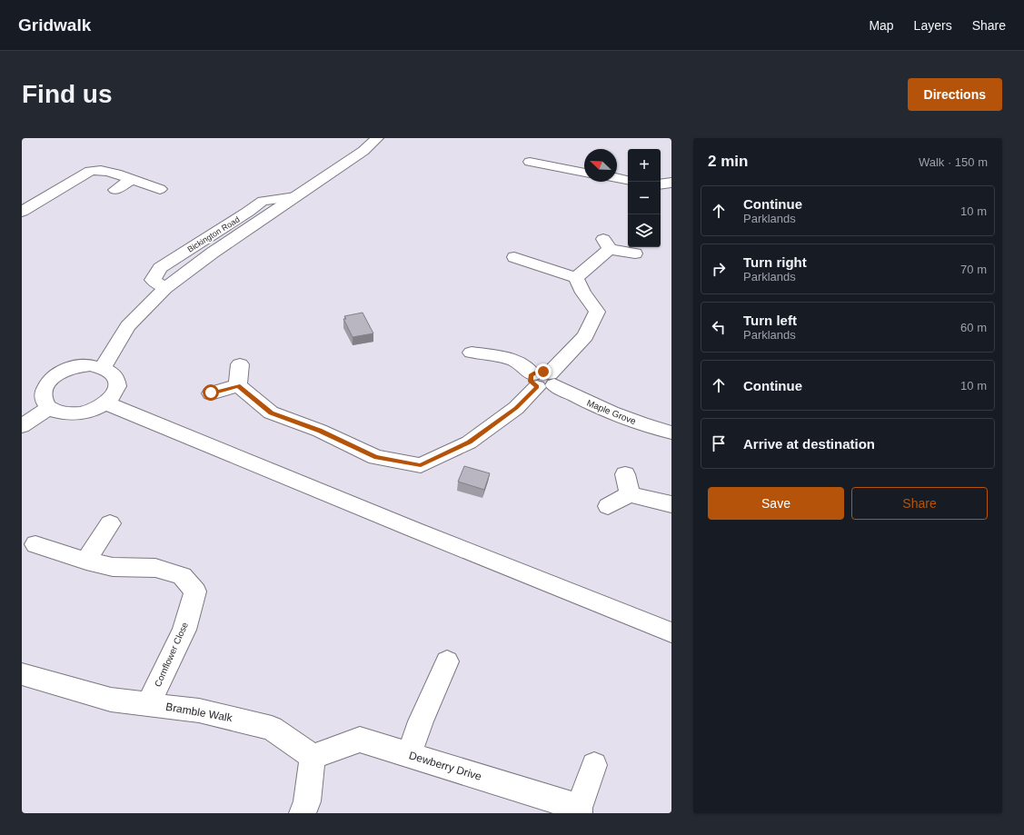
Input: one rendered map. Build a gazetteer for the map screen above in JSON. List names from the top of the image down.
{
  "streets": {
    "street": [
      "Bickington Road",
      "Maple Grove",
      "Cornflower Close",
      "Bramble Walk",
      "Dewberry Drive"
    ]
  },
  "crossings": [
    ["Cornflower Close", "Bramble Walk"],
    ["Bramble Walk", "Dewberry Drive"]
  ],
  "north": "top left",
  "page": {
    "header": "Gridwalk",
    "nav": ["Map", "Layers", "Share"],
    "buttons": [
      "Directions",
      ["Save", "Share"]
    ],
    "title": "Find us",
    "heading": ["2 min", "Walk · 150 m"],
    "map_buttons": ["+", "−"],
    "list": [
      ["Continue", "Parklands", "10 m"],
      ["Turn right", "Parklands", "70 m"],
      ["Turn left", "Parklands", "60 m"],
      ["Continue", "10 m"],
      "Arrive at destination"
    ]
  }
}
